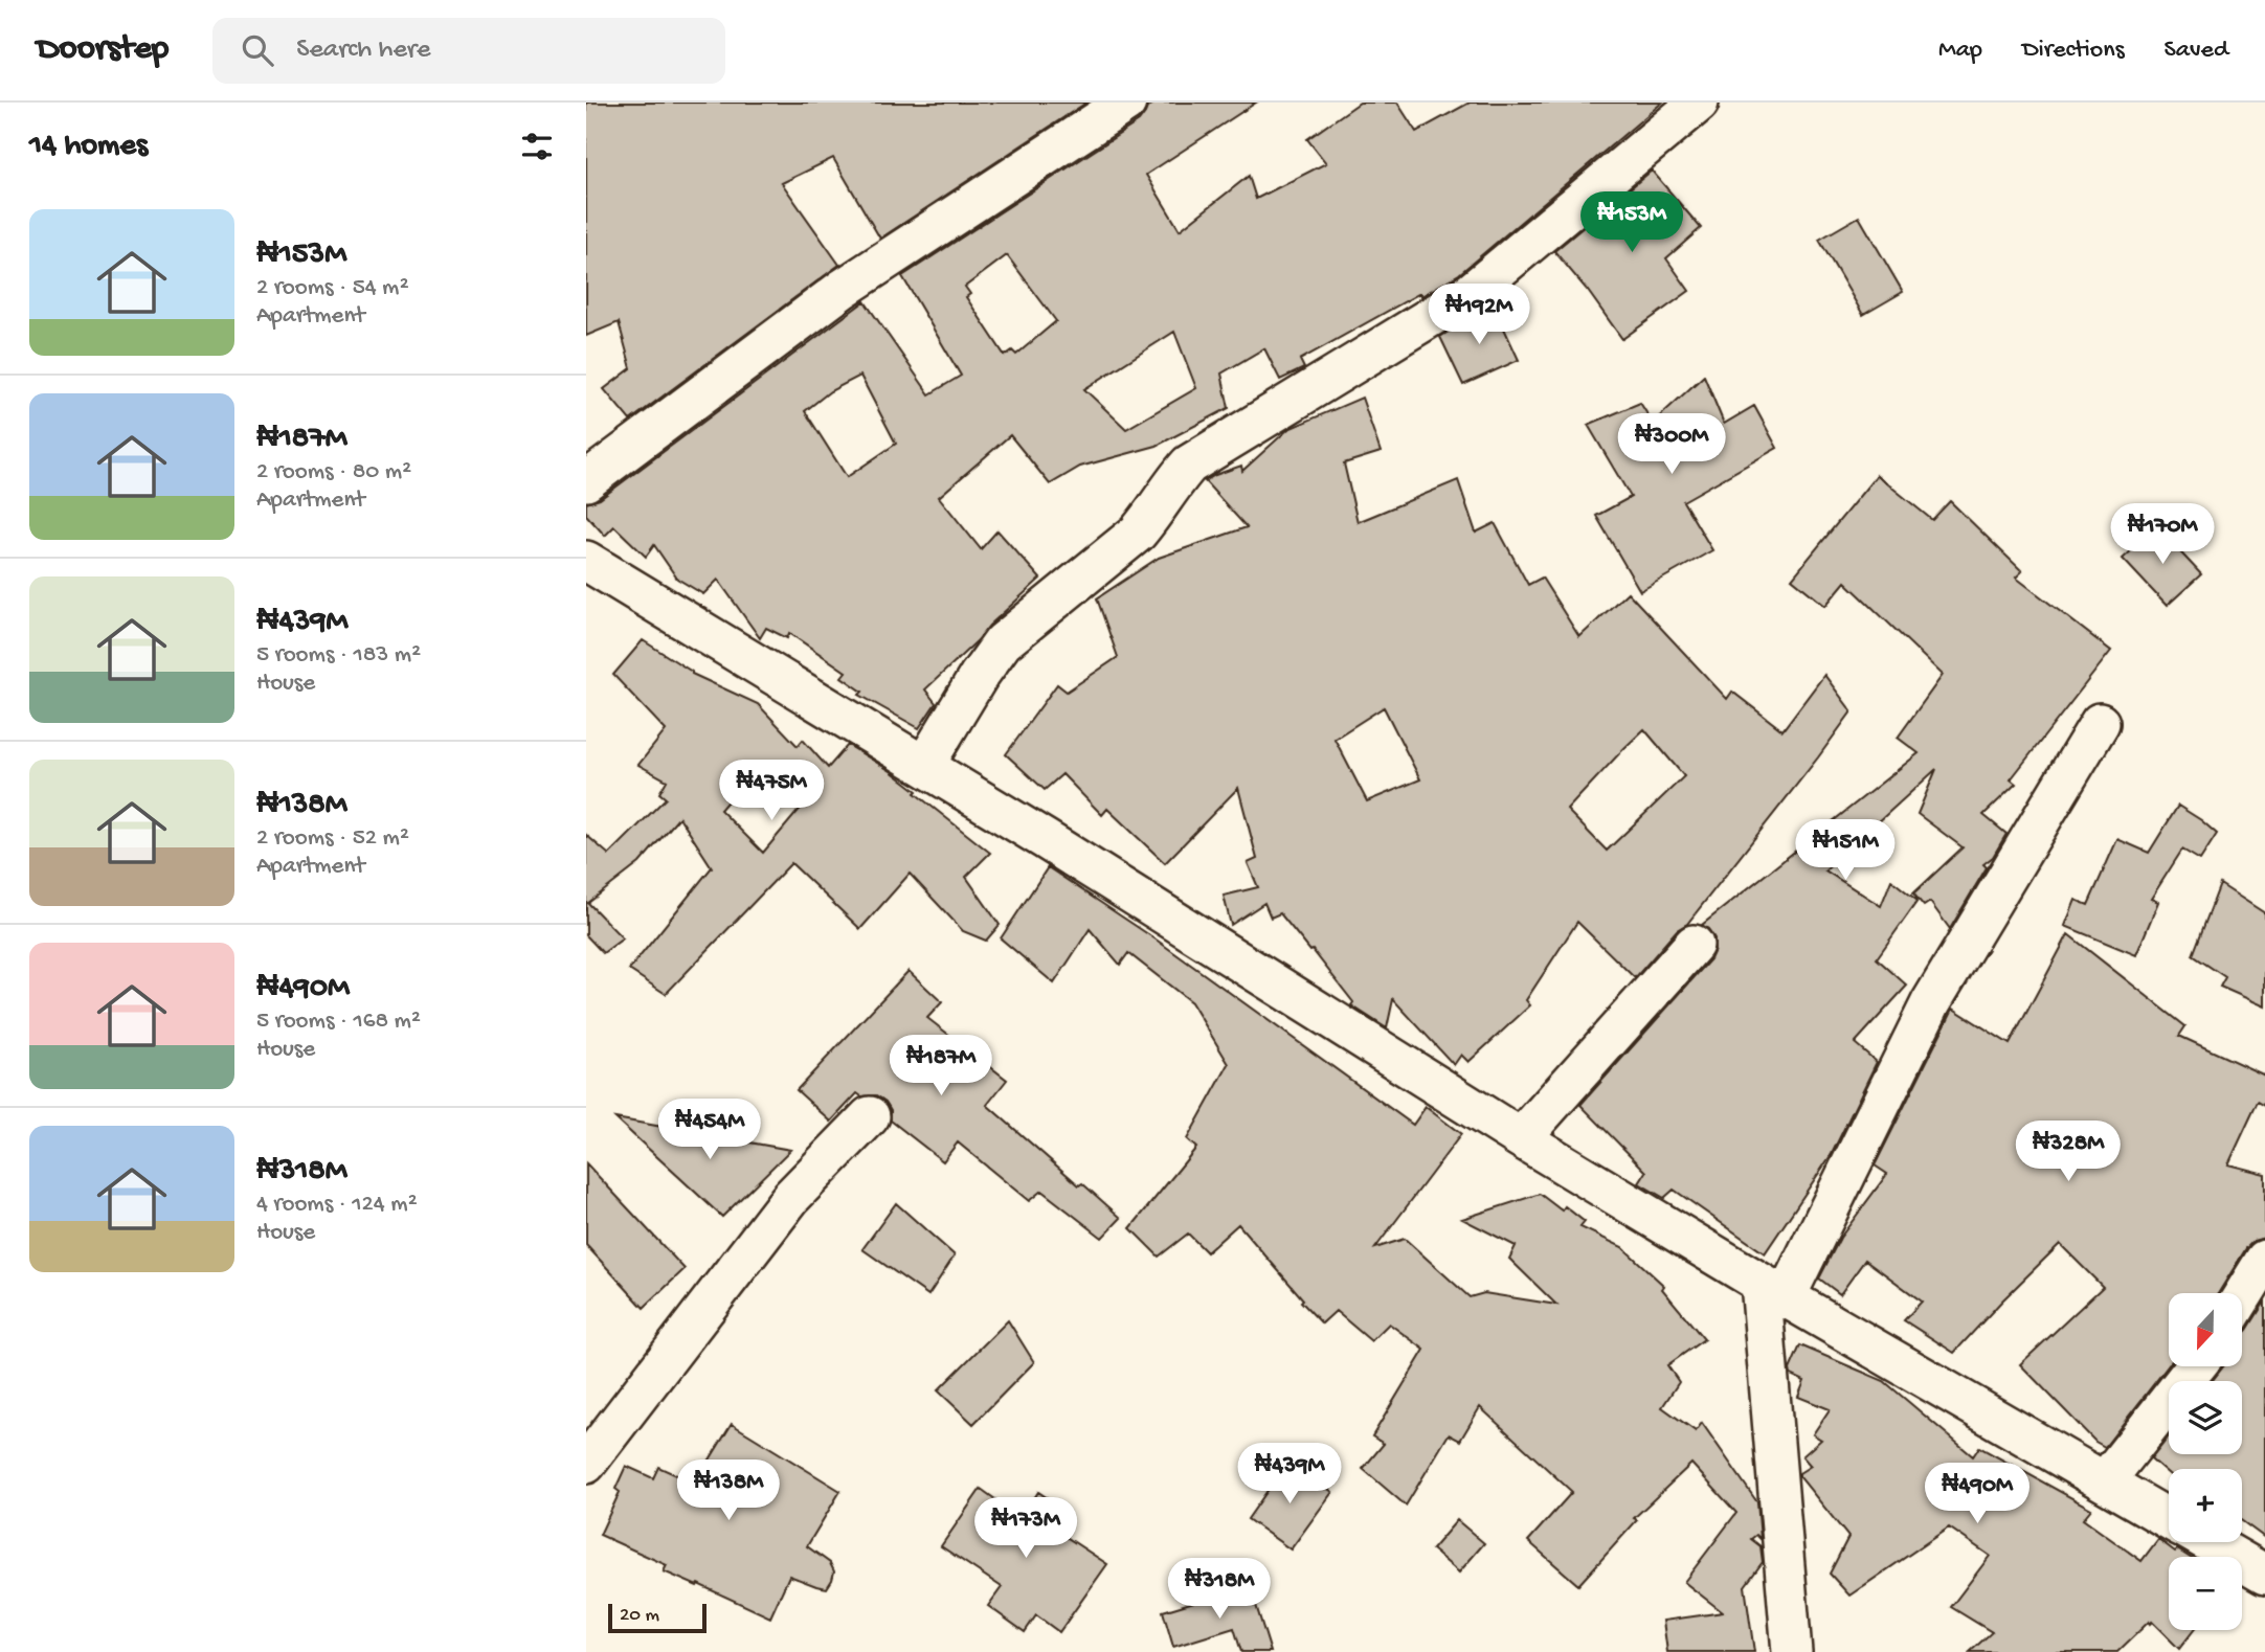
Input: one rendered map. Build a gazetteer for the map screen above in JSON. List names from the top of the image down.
{
  "scale_bar": "20 m",
  "north": "bottom",
  "page": {
    "header": "Doorstep",
    "search": "Search here",
    "nav": ["Map", "Directions", "Saved"],
    "heading": "14 homes",
    "list": [
      {
        "name": "₦153M",
        "note": "2 rooms · 54 m² · Apartment"
      },
      {
        "name": "₦187M",
        "note": "2 rooms · 80 m² · Apartment"
      },
      {
        "name": "₦439M",
        "note": "5 rooms · 183 m² · House"
      },
      {
        "name": "₦138M",
        "note": "2 rooms · 52 m² · Apartment"
      },
      {
        "name": "₦490M",
        "note": "5 rooms · 168 m² · House"
      },
      {
        "name": "₦318M",
        "note": "4 rooms · 124 m² · House"
      }
    ],
    "price": [
      "₦153M",
      "₦192M",
      "₦300M",
      "₦170M",
      "₦475M",
      "₦151M",
      "₦187M",
      "₦454M",
      "₦328M",
      "₦439M",
      "₦138M",
      "₦490M",
      "₦173M",
      "₦318M"
    ],
    "map_buttons": ["+", "−"],
    "scale": "20 m"
  }
}
